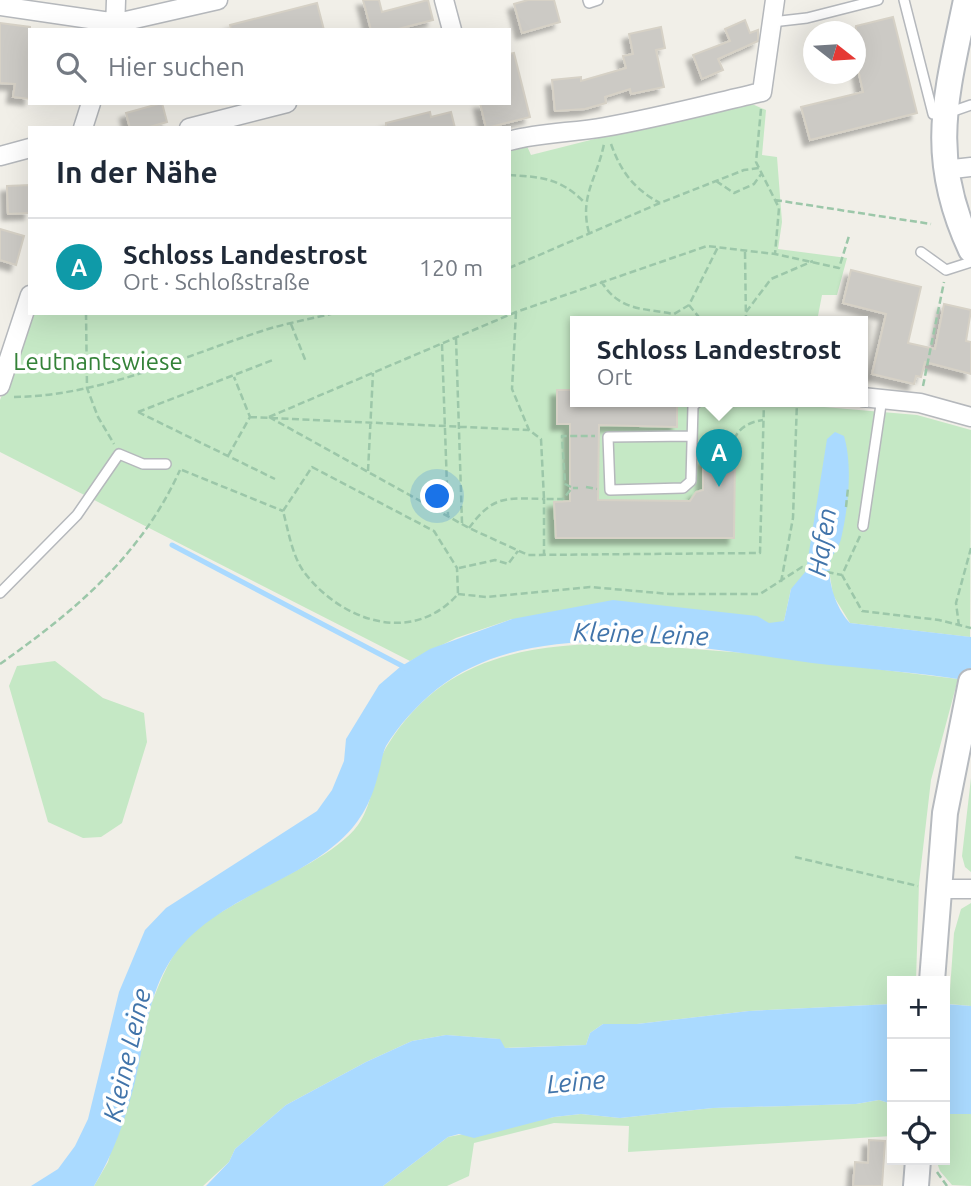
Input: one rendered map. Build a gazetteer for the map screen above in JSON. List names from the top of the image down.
{
  "water": ["Hafen", "Kleine Leine", "Leine"],
  "parks": ["Leutnantswiese"],
  "north": "right",
  "page": {
    "search": "Hier suchen",
    "heading": "In der Nähe",
    "list": [
      {
        "mark": "A",
        "name": "Schloss Landestrost",
        "note": "Ort · Schloßstraße",
        "value": "120 m"
      }
    ],
    "popup": ["Schloss Landestrost", "Ort"],
    "pins": "A",
    "map_buttons": ["+", "−"]
  }
}
